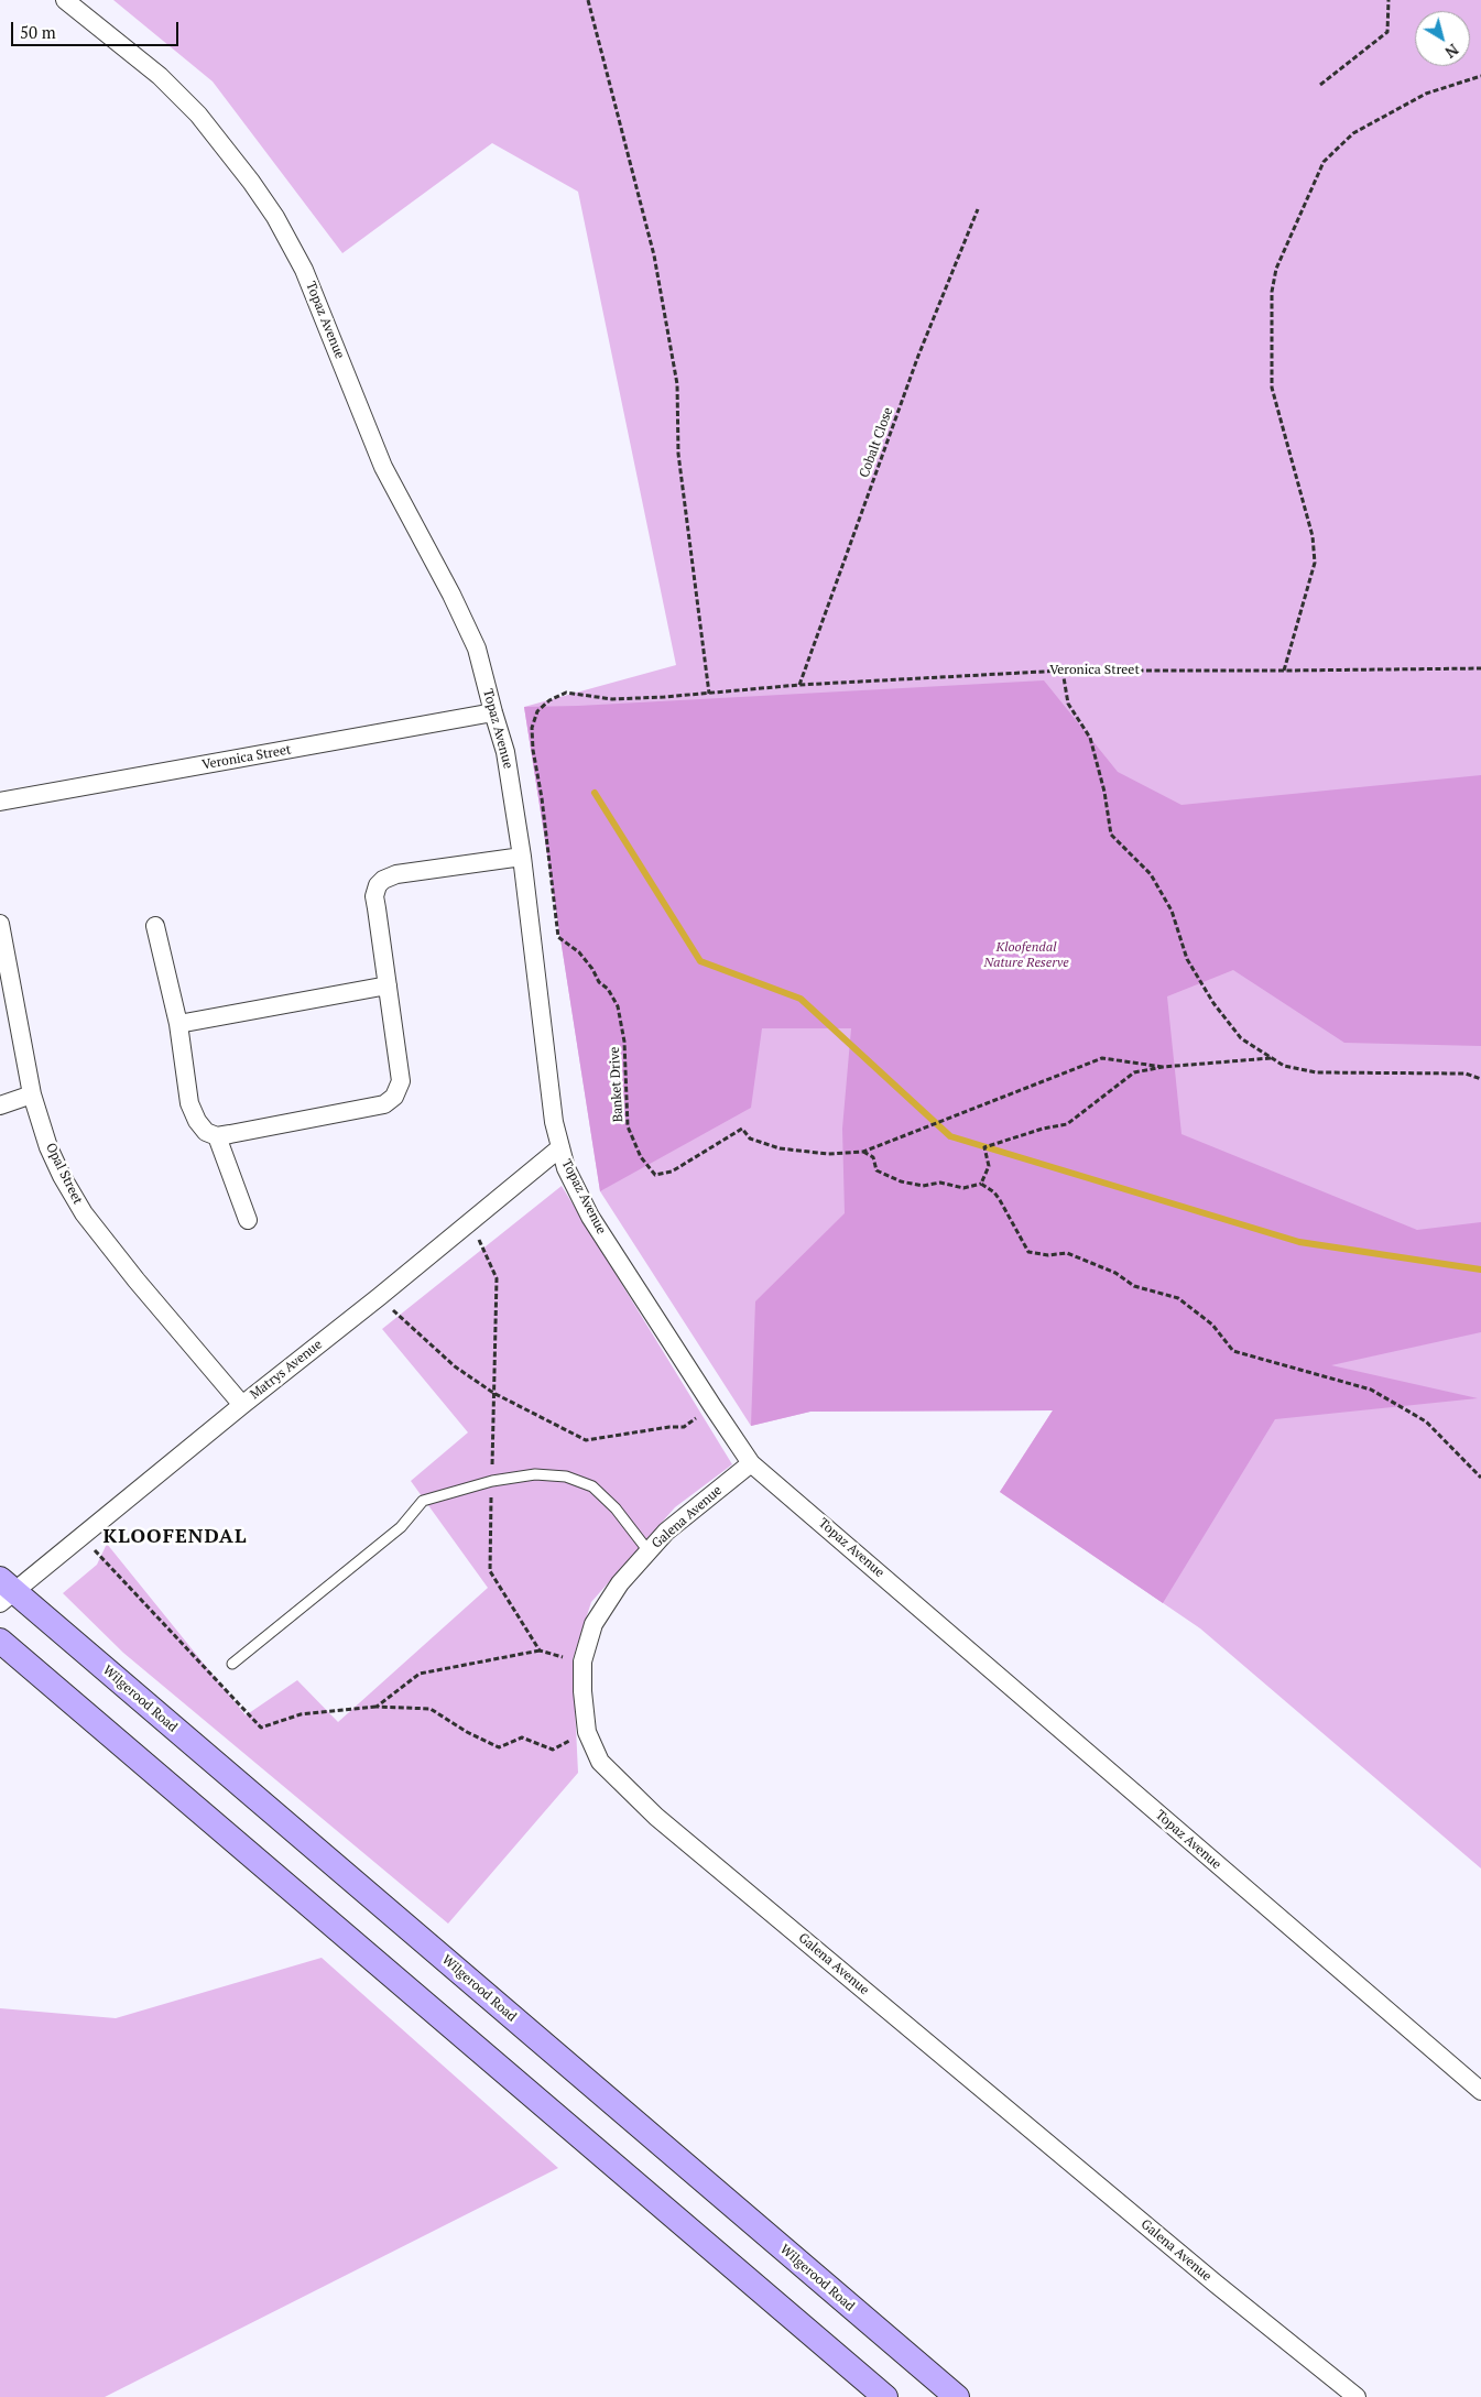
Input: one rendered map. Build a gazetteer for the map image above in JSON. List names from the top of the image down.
{
  "streets": {
    "street": [
      "Topaz Avenue",
      "Veronica Street",
      "Opal Street",
      "Matrys Avenue",
      "Galena Avenue",
      "Wilgerood Road"
    ],
    "path": ["Cobalt Close", "Banket Drive"]
  },
  "crossings": [
    ["Topaz Avenue", "Veronica Street"],
    ["Topaz Avenue", "Matrys Avenue"],
    ["Topaz Avenue", "Galena Avenue"],
    ["Cobalt Close", "Veronica Street"],
    ["Veronica Street", "Banket Drive"],
    ["Opal Street", "Matrys Avenue"],
    ["Matrys Avenue", "Wilgerood Road"]
  ],
  "districts": ["KLOOFENDAL"],
  "parks": ["Kloofendal Nature Reserve"],
  "scale_bar": "50 m",
  "north": "bottom right"
}
